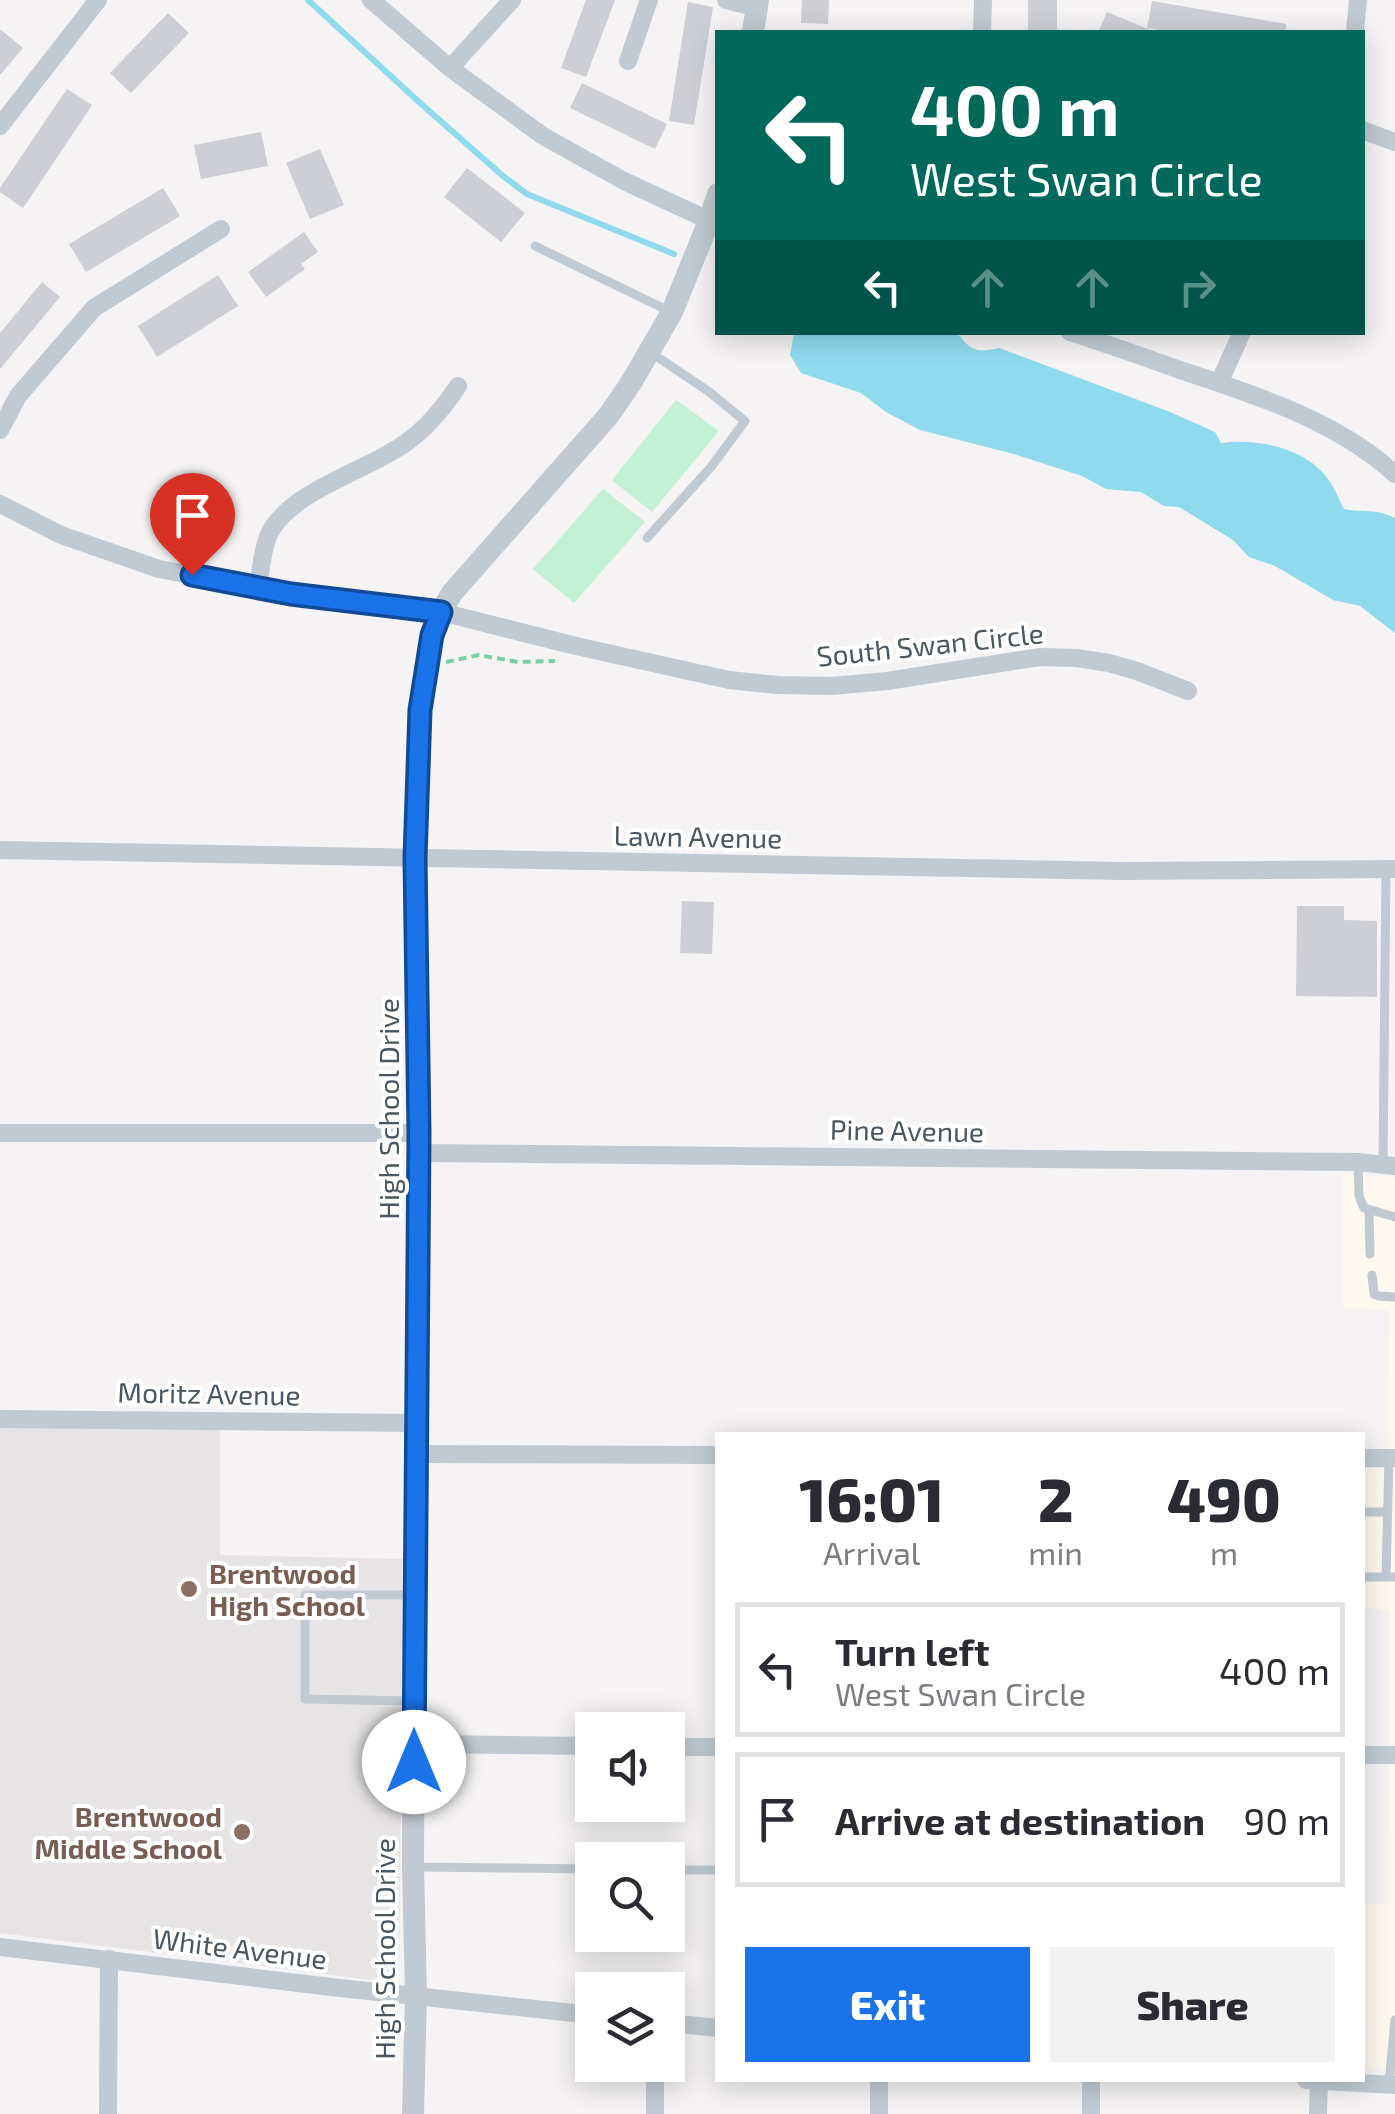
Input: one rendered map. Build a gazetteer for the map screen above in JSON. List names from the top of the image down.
{
  "streets": {
    "street": [
      "South Swan Circle",
      "Lawn Avenue",
      "High School Drive",
      "Pine Avenue",
      "Moritz Avenue",
      "White Avenue"
    ]
  },
  "crossings": [
    ["South Swan Circle", "High School Drive"],
    ["Lawn Avenue", "High School Drive"],
    ["High School Drive", "Pine Avenue"],
    ["High School Drive", "Moritz Avenue"],
    ["High School Drive", "White Avenue"]
  ],
  "places": ["Brentwood High School", "Brentwood Middle School"],
  "page": {
    "turn": ["400 m", "West Swan Circle"],
    "eta": [
      "16:01",
      "Arrival",
      "2",
      "min",
      "490",
      "m"
    ],
    "list": [
      {
        "name": "Turn left",
        "note": "West Swan Circle",
        "value": "400 m"
      },
      {
        "name": "Arrive at destination",
        "value": "90 m"
      }
    ],
    "buttons": ["Exit", "Share"]
  }
}
